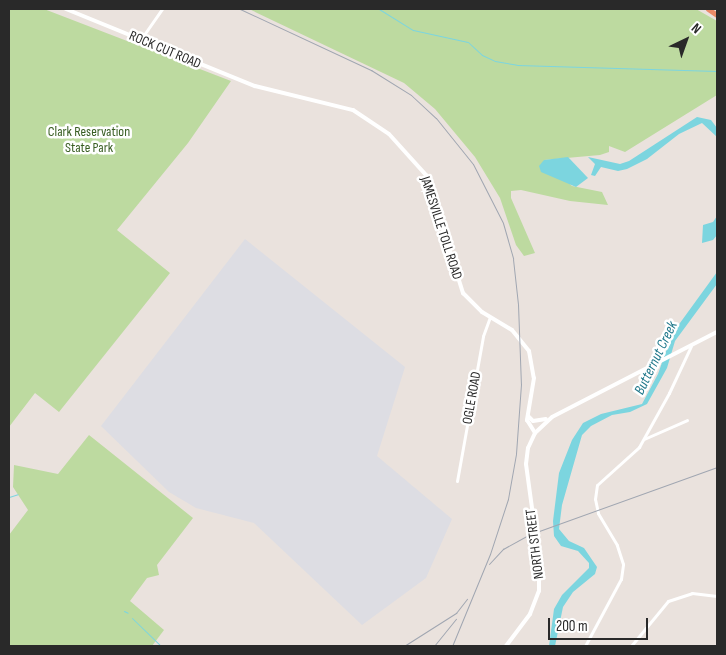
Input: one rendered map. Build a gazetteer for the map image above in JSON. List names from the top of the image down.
{
  "streets": {
    "street": [
      "ROCK CUT ROAD",
      "JAMESVILLE TOLL ROAD",
      "OGLE ROAD",
      "NORTH STREET"
    ]
  },
  "crossings": [
    ["ROCK CUT ROAD", "JAMESVILLE TOLL ROAD"],
    ["JAMESVILLE TOLL ROAD", "OGLE ROAD"]
  ],
  "water": ["Butternut Creek"],
  "parks": ["Clark Reservation State Park"],
  "scale_bar": "200 m",
  "north": "top right"
}
